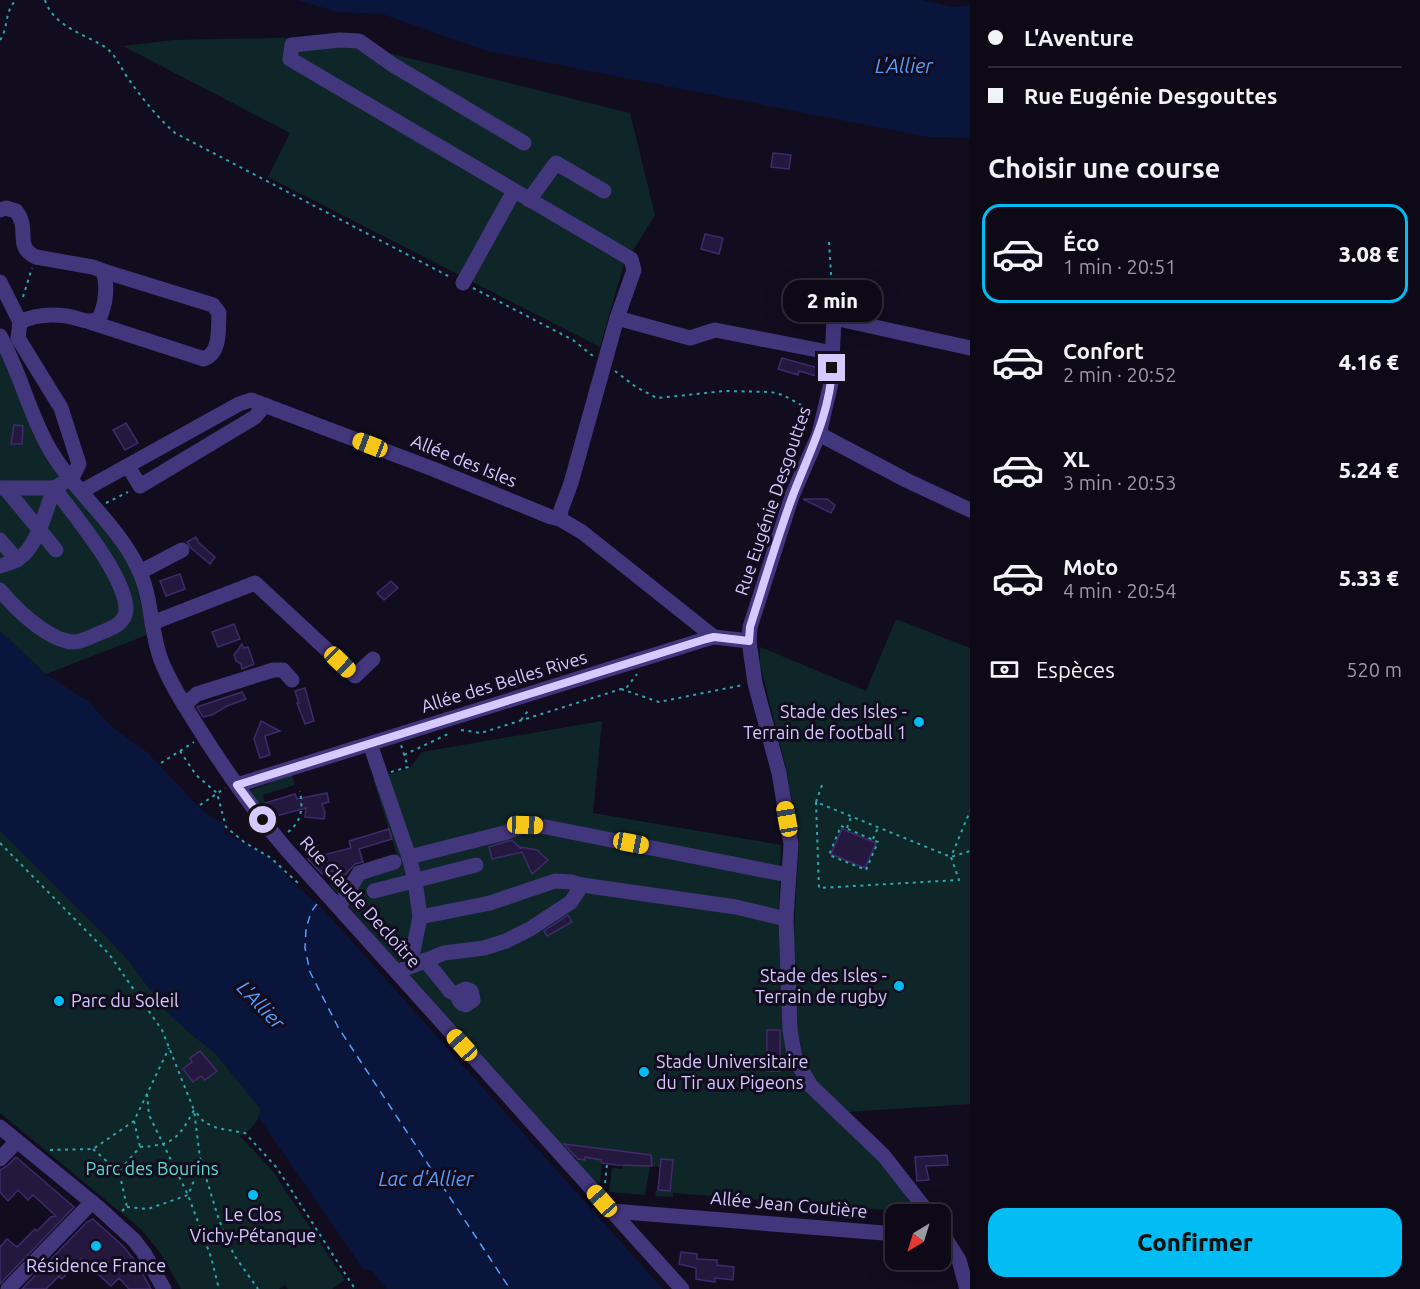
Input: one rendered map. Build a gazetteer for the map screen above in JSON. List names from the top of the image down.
{
  "streets": {
    "street": [
      "Allée des Isles",
      "Rue Eugénie Desgouttes",
      "Allée des Belles Rives",
      "Rue Claude Decloître",
      "Allée Jean Coutière"
    ]
  },
  "crossings": [
    ["Allée des Isles", "Allée des Belles Rives"],
    ["Allée des Isles", "Rue Claude Decloître"],
    ["Rue Eugénie Desgouttes", "Allée des Belles Rives"],
    ["Allée des Belles Rives", "Rue Claude Decloître"],
    ["Rue Claude Decloître", "Allée Jean Coutière"]
  ],
  "water": ["L'Allier", "Lac d'Allier"],
  "parks": ["Parc des Bourins"],
  "places": [
    "Stade des Isles - Terrain de football 1",
    "Stade des Isles - Terrain de rugby",
    "Parc du Soleil",
    "Stade Universitaire du Tir aux Pigeons",
    "Le Clos Vichy-Pétanque",
    "Résidence France"
  ],
  "north": "bottom left",
  "page": {
    "banner": ["L'Aventure", "Rue Eugénie Desgouttes"],
    "heading": "Choisir une course",
    "list": [
      {
        "name": "Éco",
        "note": "1 min · 20:51",
        "value": "3.08 €"
      },
      {
        "name": "Confort",
        "note": "2 min · 20:52",
        "value": "4.16 €"
      },
      {
        "name": "XL",
        "note": "3 min · 20:53",
        "value": "5.24 €"
      },
      {
        "name": "Moto",
        "note": "4 min · 20:54",
        "value": "5.33 €"
      }
    ],
    "bubble": "2 min",
    "pay": ["Espèces", "520 m"],
    "buttons": "Confirmer"
  }
}
